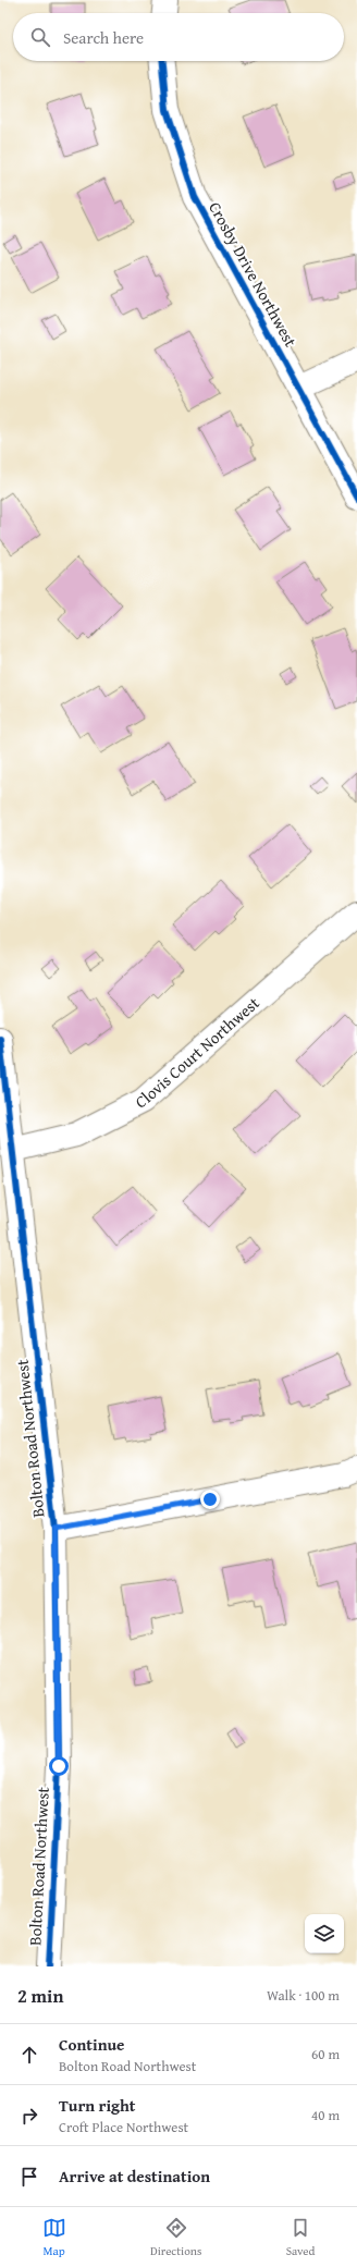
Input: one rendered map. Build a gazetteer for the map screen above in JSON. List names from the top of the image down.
{
  "streets": {
    "street": ["Crosby Drive Northwest", "Clovis Court Northwest", "Bolton Road Northwest"]
  },
  "crossings": [
    ["Clovis Court Northwest", "Bolton Road Northwest"]
  ],
  "page": {
    "search": "Search here",
    "heading": ["2 min", "Walk · 100 m"],
    "list": [
      ["Continue", "Bolton Road Northwest", "60 m"],
      ["Turn right", "Croft Place Northwest", "40 m"],
      "Arrive at destination"
    ],
    "nav": ["Map", "Directions", "Saved"]
  }
}
